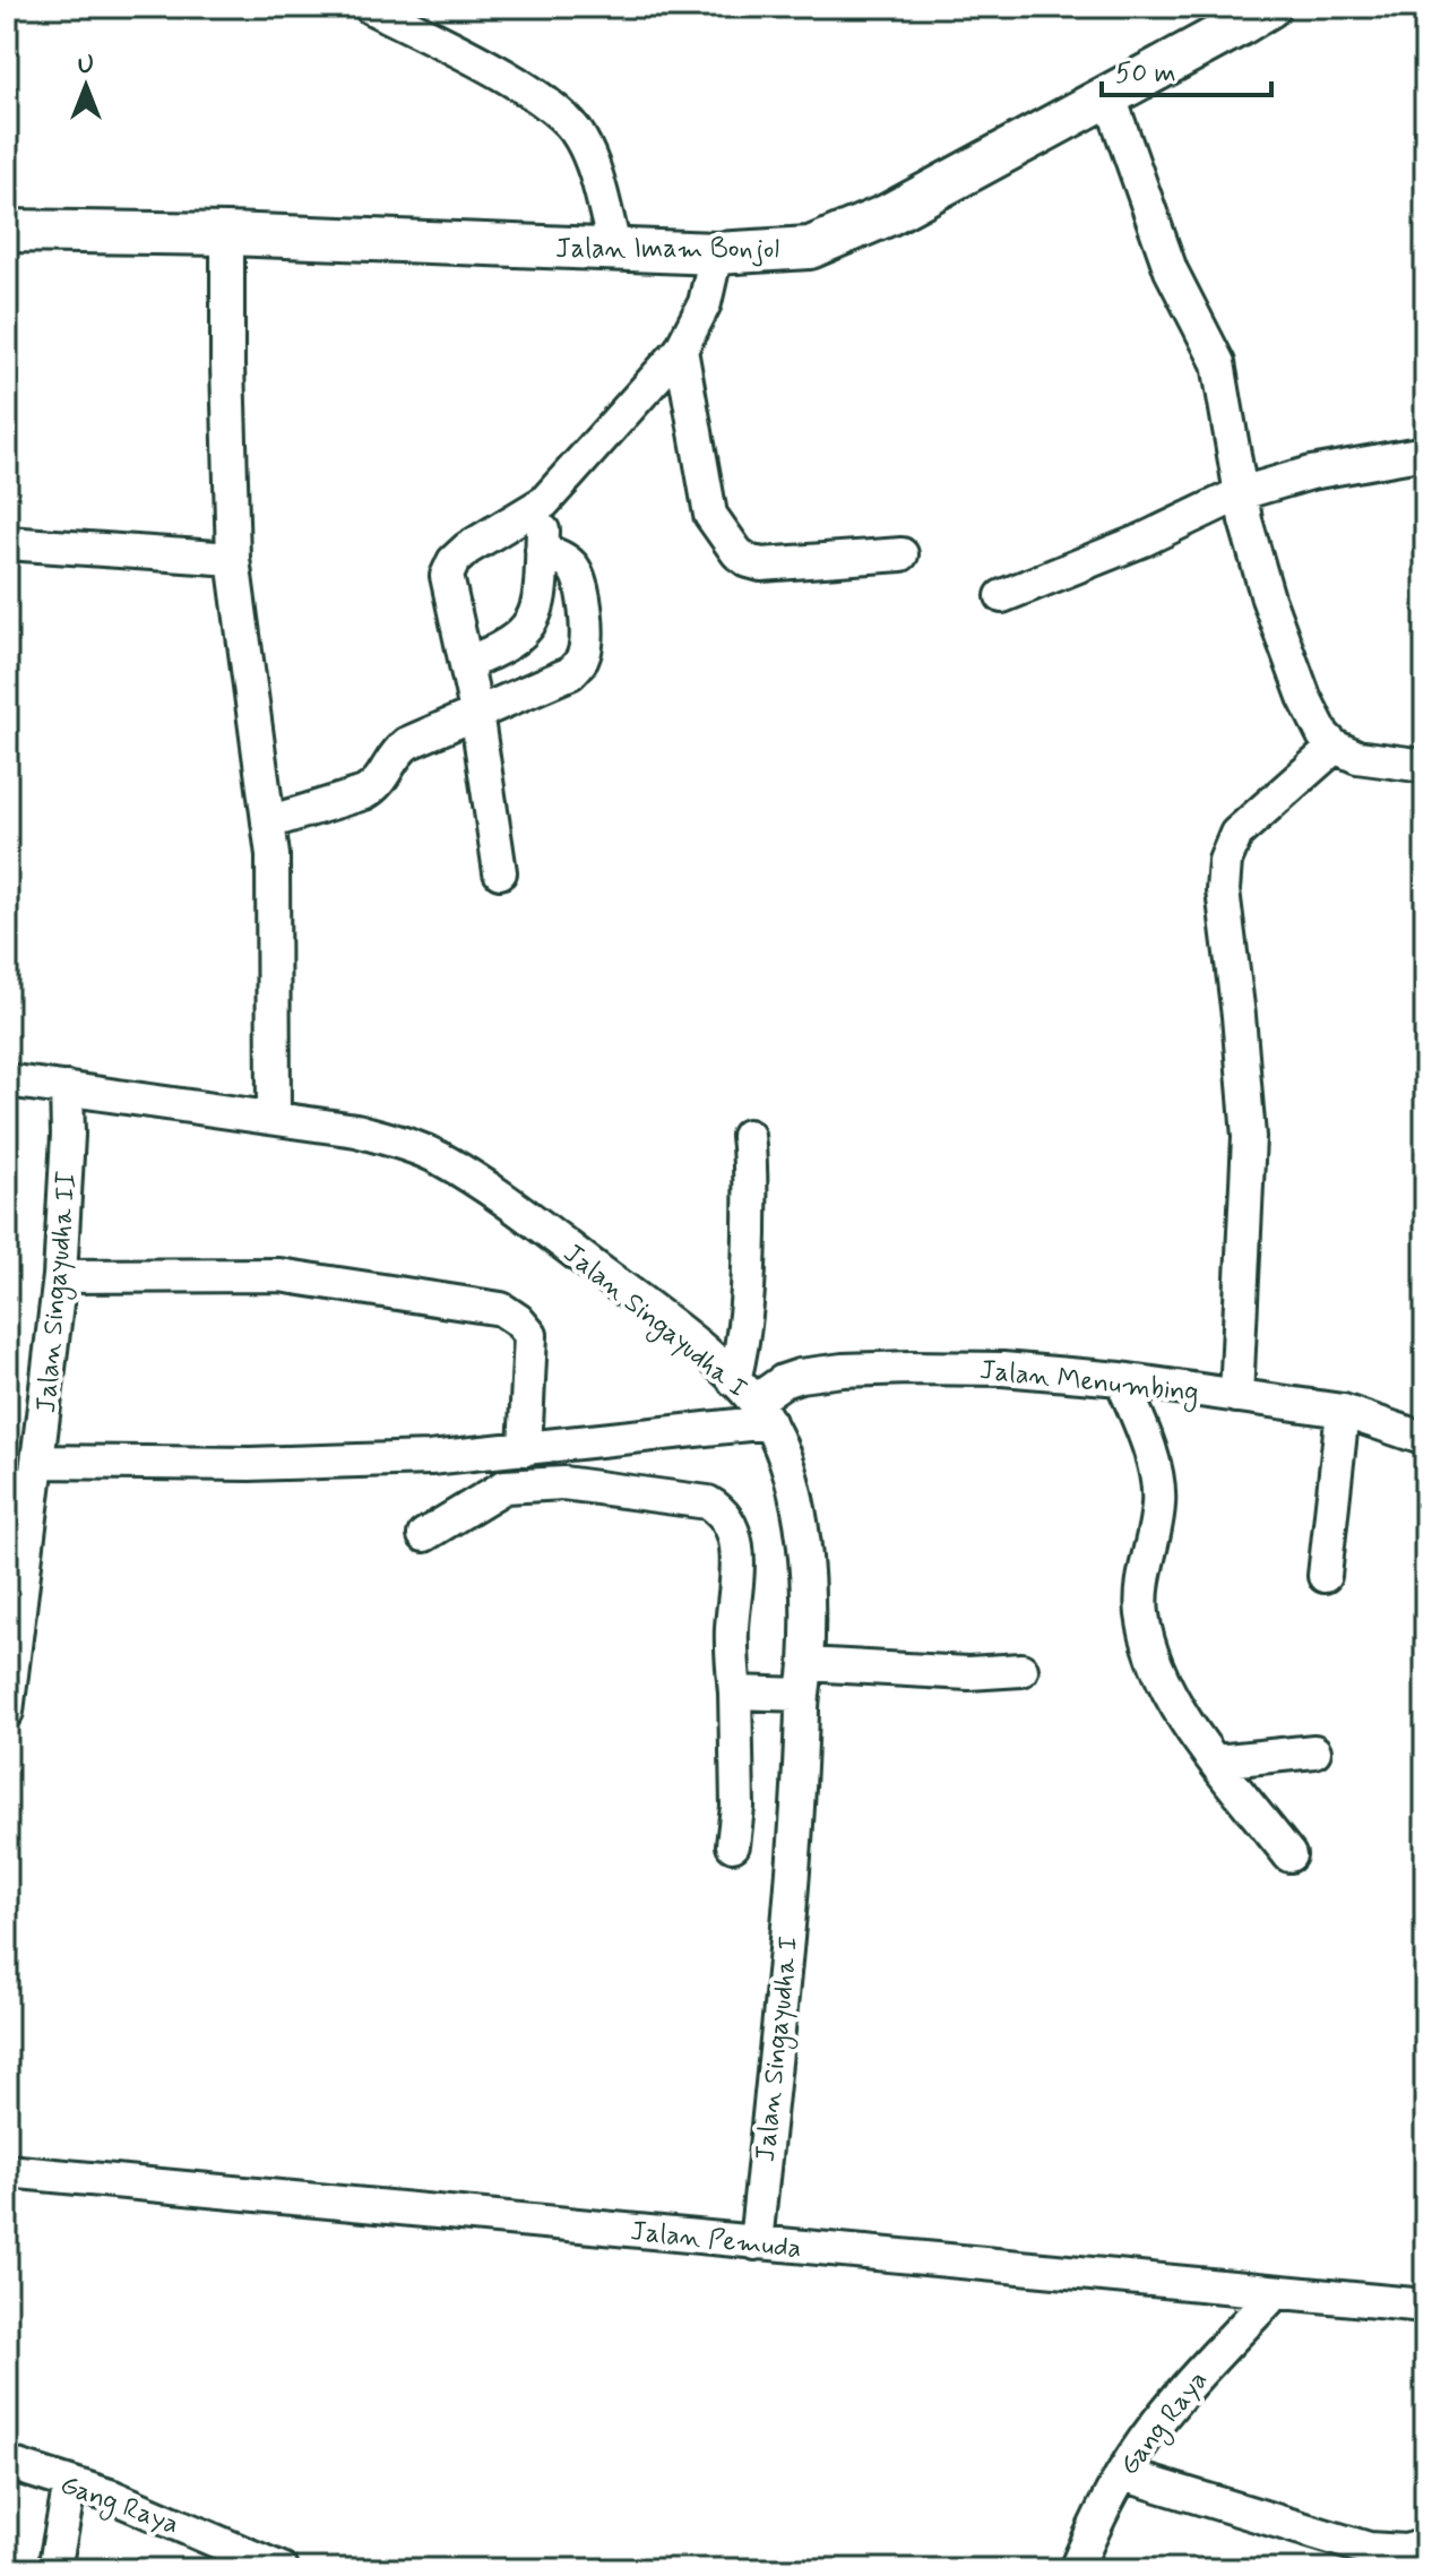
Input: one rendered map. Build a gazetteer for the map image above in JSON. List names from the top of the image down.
{
  "streets": {
    "main road": ["Jalan Imam Bonjol"],
    "street": [
      "Jalan Singayudha II",
      "Jalan Singayudha I",
      "Jalan Menumbing",
      "Jalan Pemuda",
      "Gang Raya"
    ]
  },
  "crossings": [
    ["Jalan Singayudha II", "Jalan Singayudha I"],
    ["Jalan Singayudha I", "Jalan Menumbing"],
    ["Jalan Singayudha I", "Jalan Pemuda"],
    ["Jalan Pemuda", "Gang Raya"]
  ],
  "scale_bar": "50 m",
  "north": "top"
}
